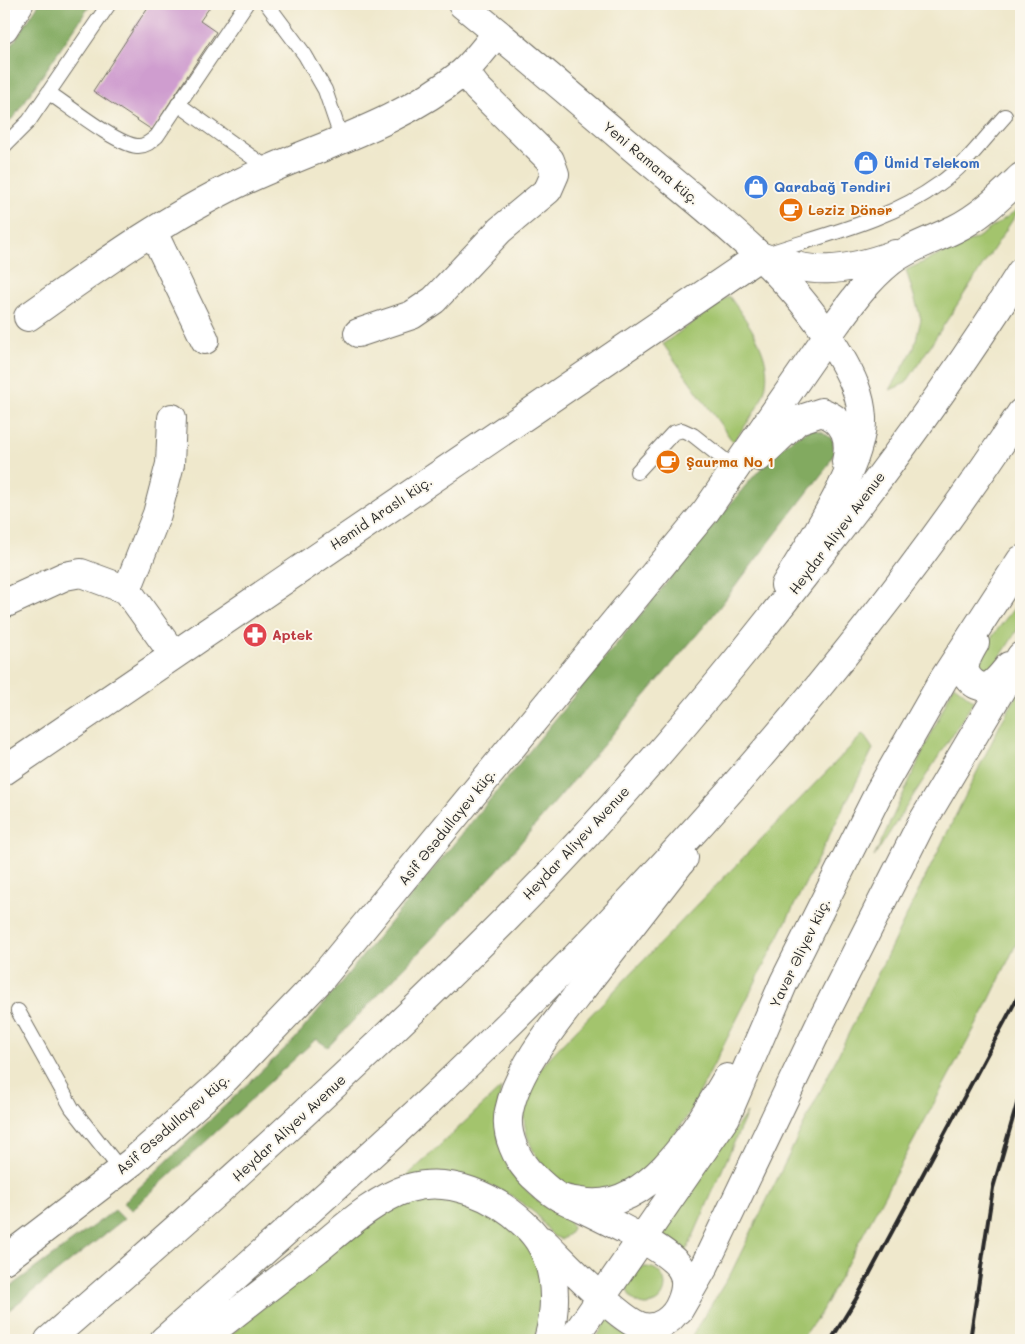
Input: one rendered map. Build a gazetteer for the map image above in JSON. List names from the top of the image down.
{
  "streets": {
    "main road": [
      "Yeni Ramana küç.",
      "Həmid Araslı küç.",
      "Heydar Aliyev Avenue",
      "Asif Əsədullayev küç.",
      "Yavər Əliyev küç."
    ]
  },
  "crossings": [
    ["Yeni Ramana küç.", "Həmid Araslı küç."],
    ["Yeni Ramana küç.", "Asif Əsədullayev küç."]
  ],
  "places": {
    "shop": ["Ümid Telekom", "Qarabağ Təndiri"],
    "cafe": ["Ləziz Dönər", "Şaurma No 1"],
    "pharmacy": ["Aptek"]
  }
}
